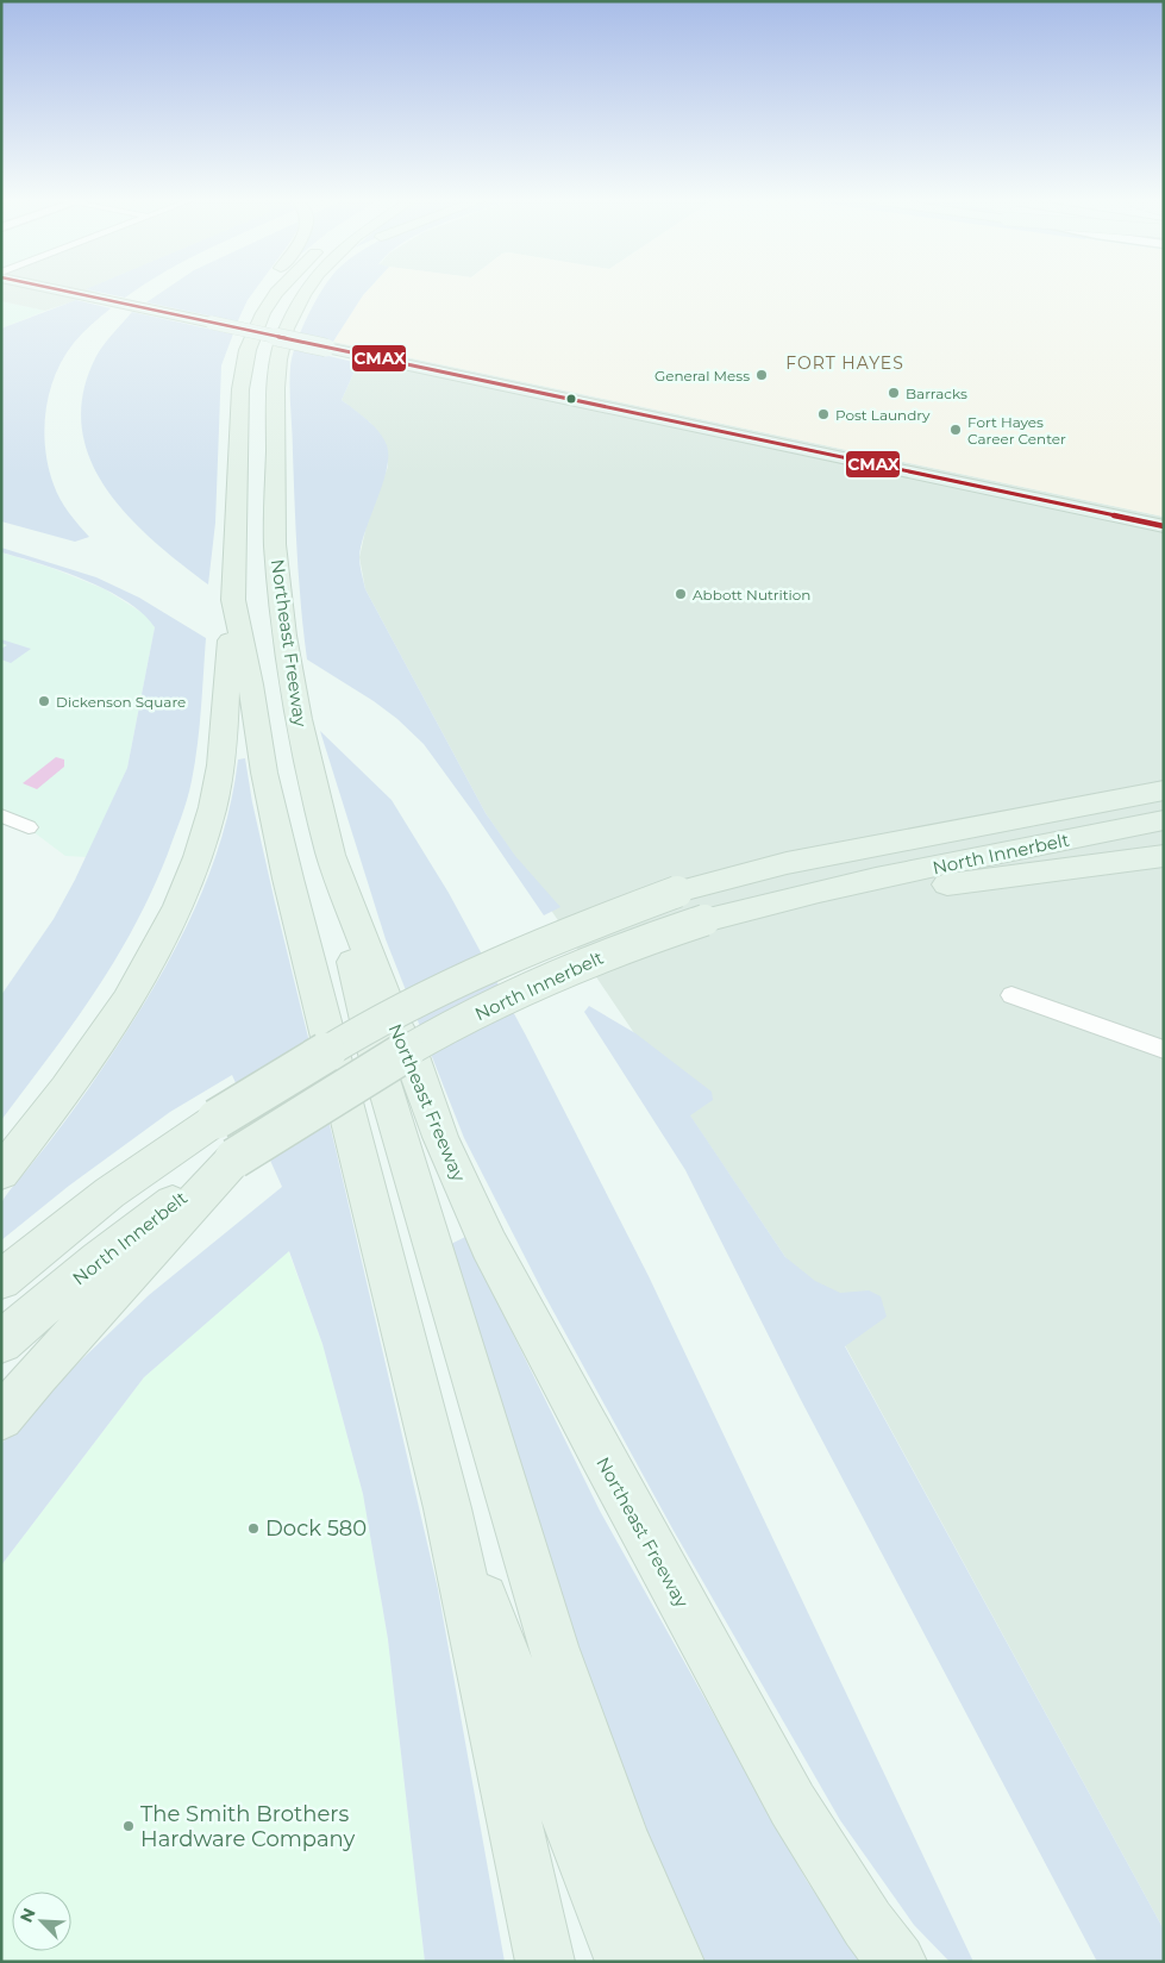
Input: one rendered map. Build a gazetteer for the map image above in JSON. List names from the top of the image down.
{
  "streets": {
    "highway": ["Northeast Freeway", "North Innerbelt"]
  },
  "districts": ["FORT HAYES"],
  "places": [
    "General Mess",
    "Barracks",
    "Post Laundry",
    "Fort Hayes Career Center",
    "Abbott Nutrition",
    "Dickenson Square",
    "Dock 580",
    "The Smith Brothers Hardware Company"
  ],
  "lines": ["transit line CMAX"],
  "north": "top left"
}
